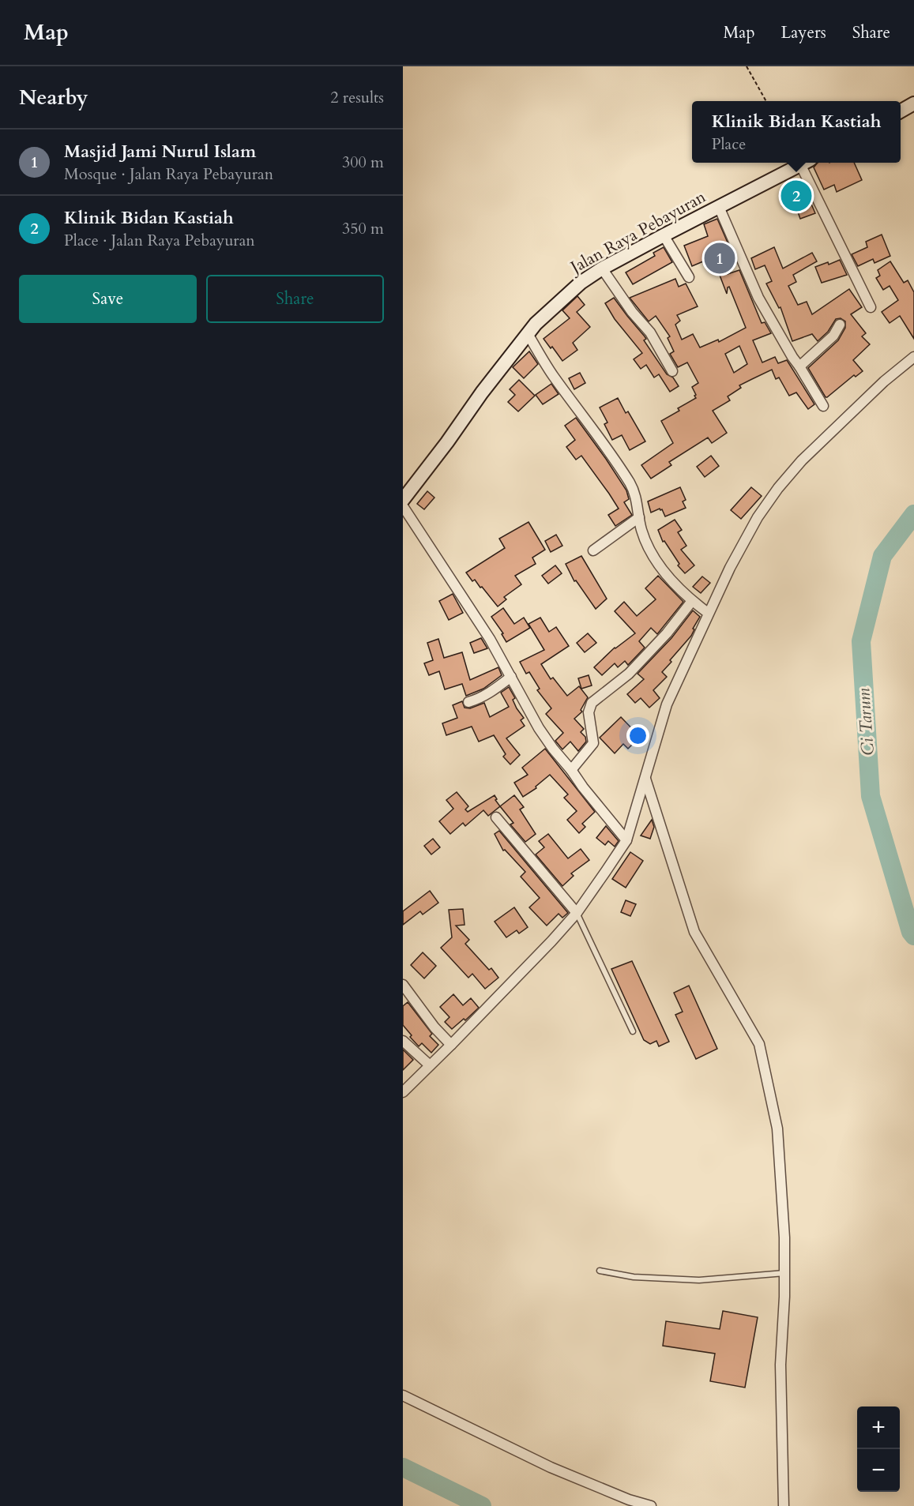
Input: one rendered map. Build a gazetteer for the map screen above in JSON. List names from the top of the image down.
{
  "streets": {
    "main road": ["Jalan Raya Pebayuran"]
  },
  "water": ["Ci Tarum"],
  "page": {
    "header": "Map",
    "nav": ["Map", "Layers", "Share"],
    "heading": ["Nearby", "2 results"],
    "popup": ["Klinik Bidan Kastiah", "Place"],
    "list": [
      {
        "mark": "1",
        "name": "Masjid Jami Nurul Islam",
        "note": "Mosque · Jalan Raya Pebayuran",
        "value": "300 m"
      },
      {
        "mark": "2",
        "name": "Klinik Bidan Kastiah",
        "note": "Place · Jalan Raya Pebayuran",
        "value": "350 m"
      }
    ],
    "pins": ["2", "1"],
    "buttons": ["Save", "Share"],
    "map_buttons": ["+", "−"]
  }
}
